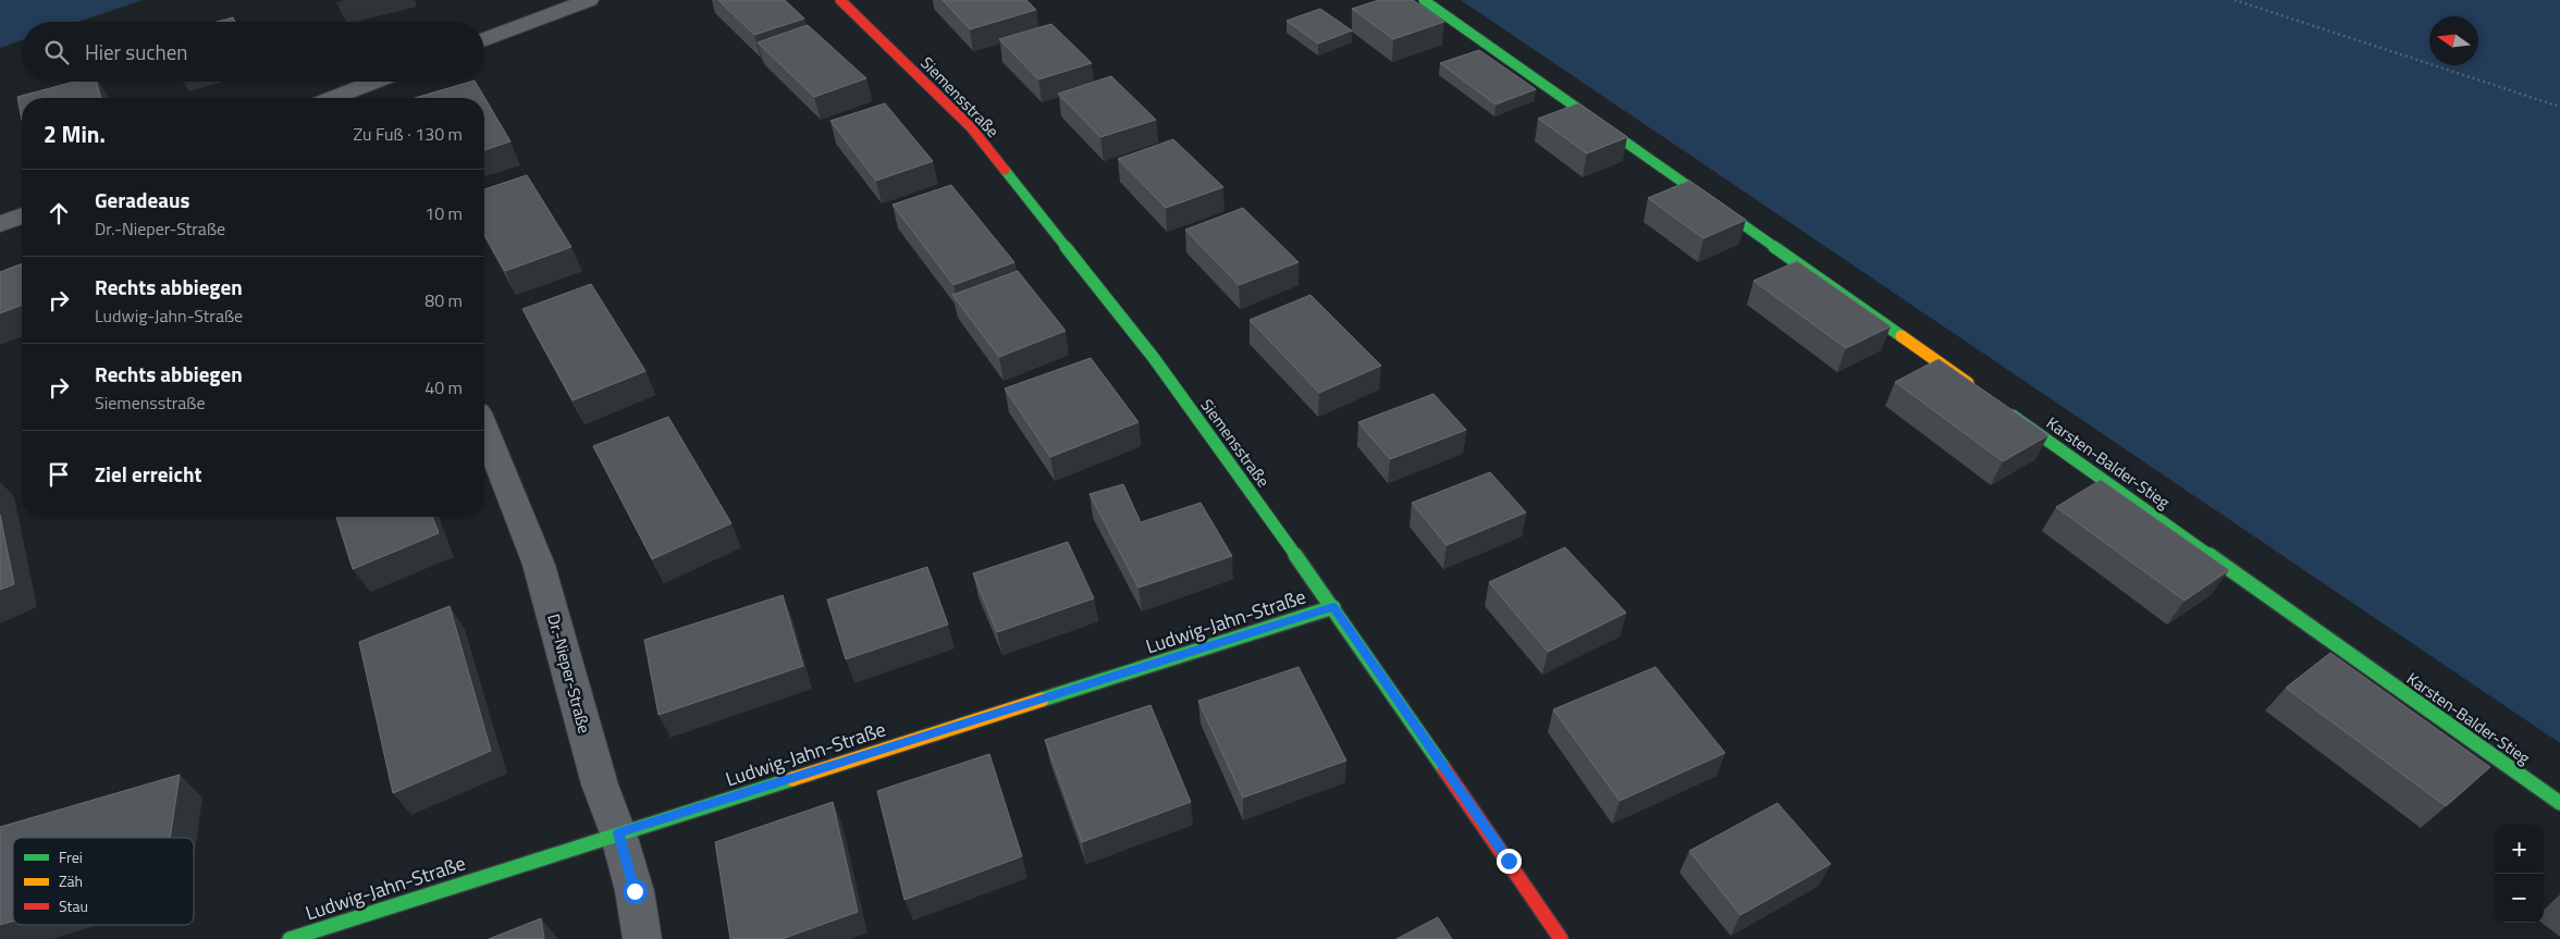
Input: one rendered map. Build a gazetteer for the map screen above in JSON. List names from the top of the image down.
{
  "streets": {
    "street": [
      "Siemensstraße",
      "Karsten-Balder-Stieg",
      "Ludwig-Jahn-Straße",
      "Dr.-Nieper-Straße"
    ]
  },
  "crossings": [
    ["Siemensstraße", "Ludwig-Jahn-Straße"],
    ["Ludwig-Jahn-Straße", "Dr.-Nieper-Straße"]
  ],
  "legend": ["Frei", "Zäh", "Stau"],
  "north": "left",
  "page": {
    "search": "Hier suchen",
    "heading": ["2 Min.", "Zu Fuß · 130 m"],
    "list": [
      ["Geradeaus", "Dr.-Nieper-Straße", "10 m"],
      ["Rechts abbiegen", "Ludwig-Jahn-Straße", "80 m"],
      ["Rechts abbiegen", "Siemensstraße", "40 m"],
      "Ziel erreicht"
    ],
    "map_buttons": ["+", "−"]
  }
}
